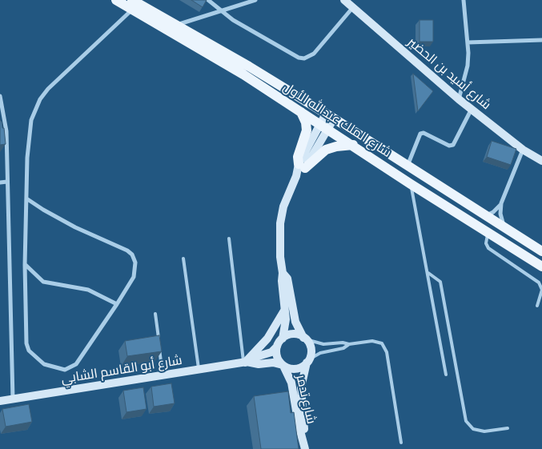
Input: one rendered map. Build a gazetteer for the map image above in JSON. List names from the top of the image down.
{
  "streets": {
    "main road": ["شارع الملك عبدالله الأول"],
    "street": ["شارع أسيد بن الحضير", "شارع أبو القاسم الشابي", "شارع تدمر"]
  },
  "crossings": [
    ["شارع أبو القاسم الشابي", "شارع تدمر"]
  ]
}
